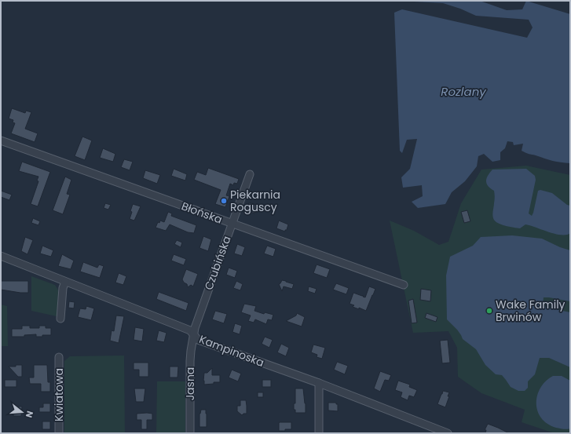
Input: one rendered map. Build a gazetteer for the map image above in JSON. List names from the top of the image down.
{
  "streets": {
    "street": [
      "Błońska",
      "Czubińska",
      "Kampinoska",
      "Jasna",
      "Kwiatowa"
    ]
  },
  "crossings": [
    ["Błońska", "Czubińska"],
    ["Czubińska", "Kampinoska"],
    ["Czubińska", "Jasna"],
    ["Kampinoska", "Jasna"]
  ],
  "water": ["Rozlany"],
  "places": ["Piekarnia Roguscy", "Wake Family Brwinów"],
  "north": "right"
}
